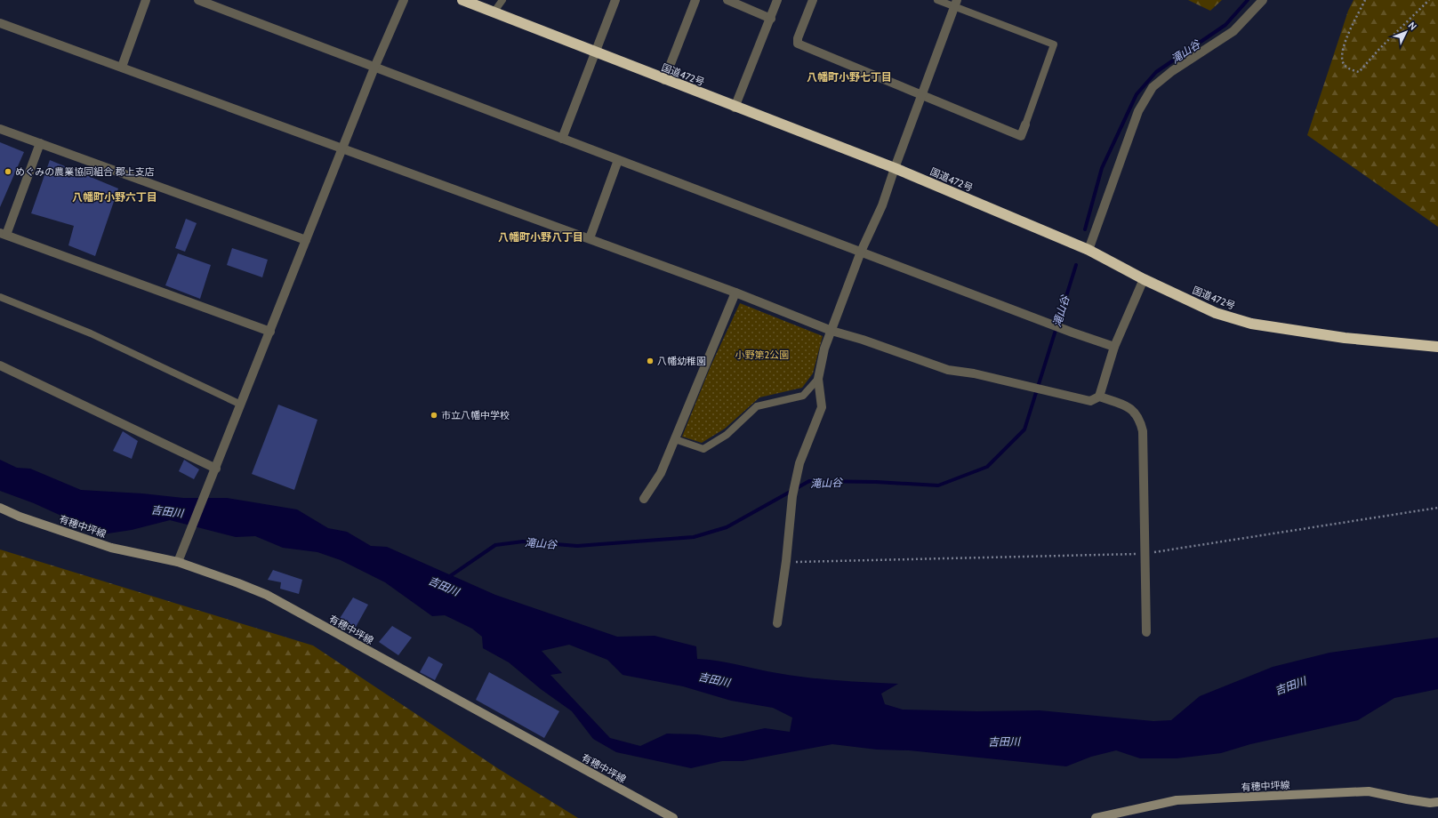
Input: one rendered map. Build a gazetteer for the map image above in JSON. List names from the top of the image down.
{
  "streets": {
    "highway": ["国道472号"],
    "main road": ["有穂中坪線"]
  },
  "districts": ["八幡町小野七丁目", "八幡町小野六丁目", "八幡町小野八丁目"],
  "water": ["滝山谷", "吉田川"],
  "parks": ["小野第2公園"],
  "places": ["めぐみの農業協同組合 郡上支店", "八幡幼稚園", "市立八幡中学校"],
  "north": "top right"
}
